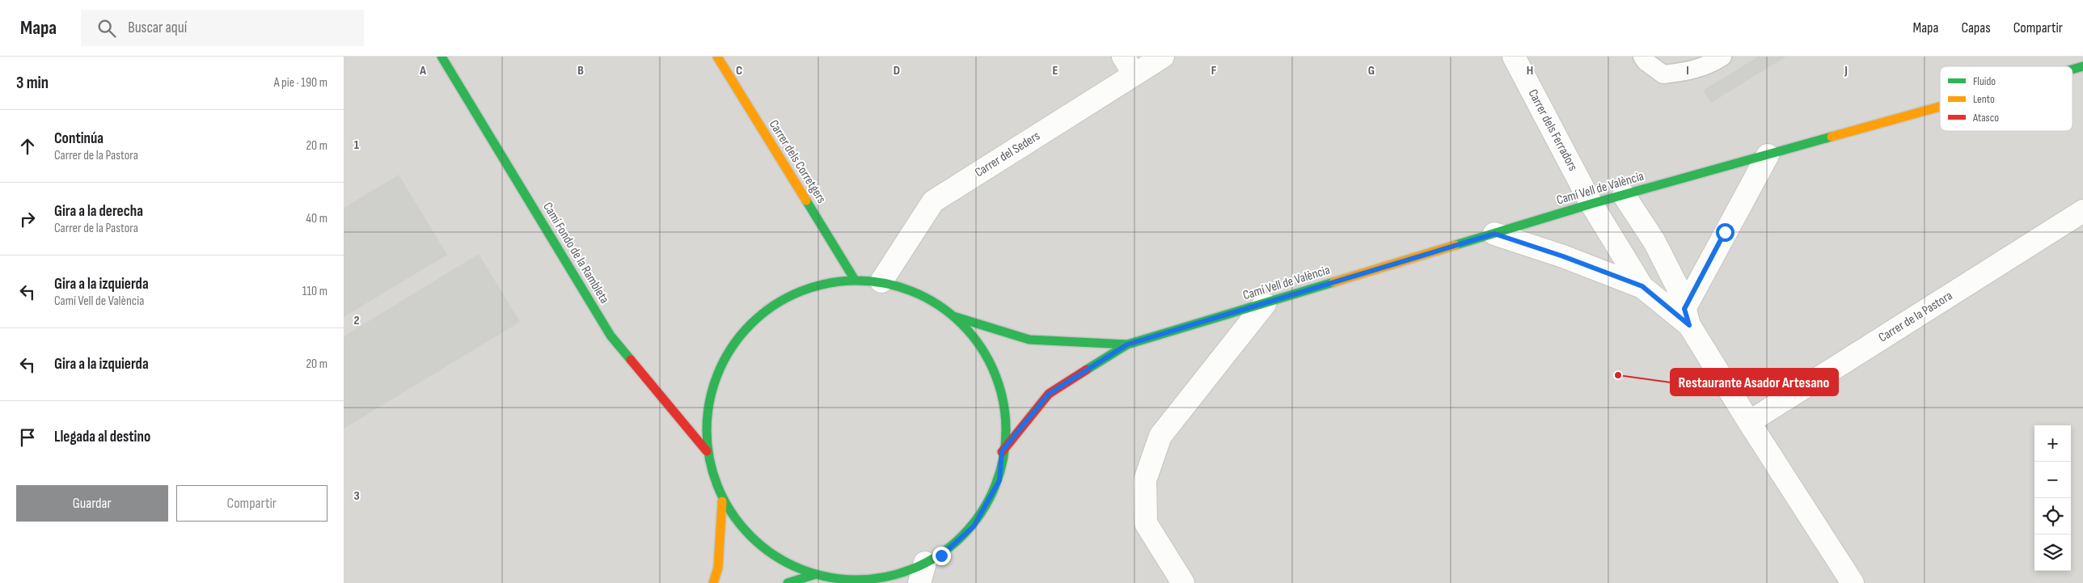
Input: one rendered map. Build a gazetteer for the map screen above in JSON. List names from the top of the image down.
{
  "streets": {
    "street": [
      "Carrer dels Ferradors",
      "Carrer del Seders",
      "Carrer dels Corretgers",
      "Camí Vell de València",
      "Camí Fondo de la Rambleta",
      "Carrer de la Pastora"
    ]
  },
  "crossings": [
    ["Carrer dels Ferradors", "Camí Vell de València"]
  ],
  "places": ["Restaurante Asador Artesano"],
  "legend": ["Fluido", "Lento", "Atasco"],
  "page": {
    "header": "Mapa",
    "search": "Buscar aquí",
    "nav": ["Mapa", "Capas", "Compartir"],
    "heading": ["3 min", "A pie · 190 m"],
    "list": [
      ["Continúa", "Carrer de la Pastora", "20 m"],
      ["Gira a la derecha", "Carrer de la Pastora", "40 m"],
      ["Gira a la izquierda", "Camí Vell de València", "110 m"],
      ["Gira a la izquierda", "20 m"],
      "Llegada al destino"
    ],
    "map_buttons": ["+", "−"],
    "buttons": ["Guardar", "Compartir"]
  },
  "grid": {
    "columns": [
      "A",
      "B",
      "C",
      "D",
      "E",
      "F",
      "G",
      "H",
      "I",
      "J"
    ],
    "rows": ["1", "2", "3"]
  }
}
